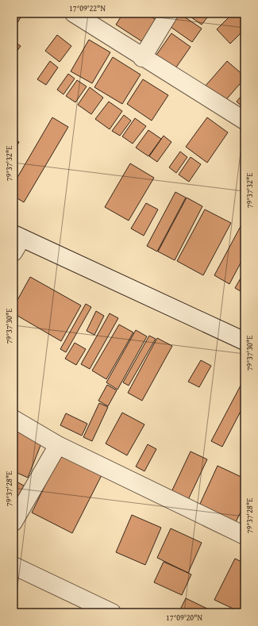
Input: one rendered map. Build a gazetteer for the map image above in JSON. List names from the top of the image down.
{
  "coordinates": [
    "17°09'22\"N",
    "79°37'32\"E",
    "79°37'30\"E",
    "79°37'28\"E",
    "17°09'20\"N"
  ]
}
